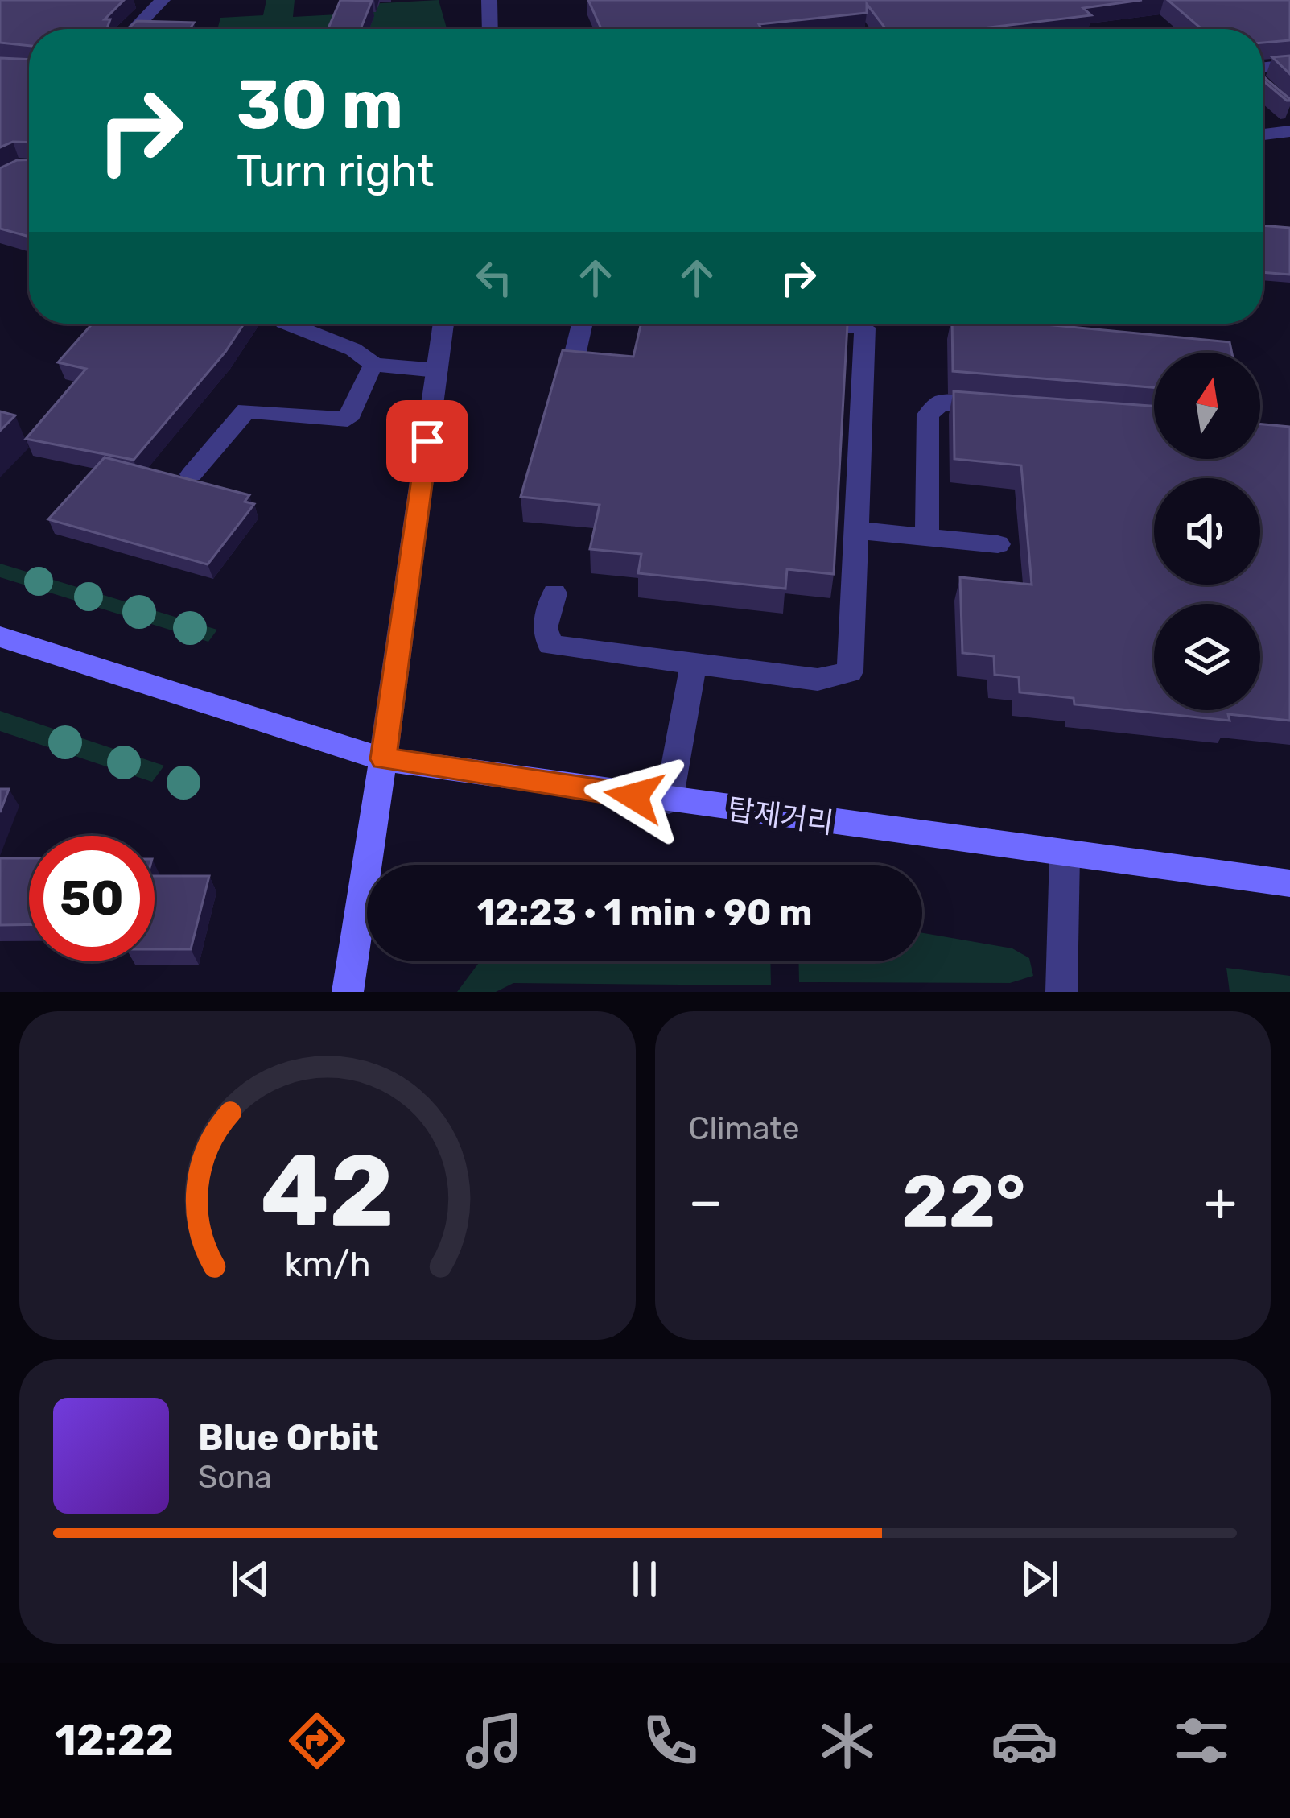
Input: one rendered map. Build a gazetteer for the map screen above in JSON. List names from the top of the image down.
{
  "streets": {
    "main road": ["탑제거리"]
  },
  "north": "top",
  "page": {
    "turn": ["30 m", "Turn right"],
    "limit": "50",
    "trip": "12:23 · 1 min · 90 m",
    "tile": "Climate",
    "heat": ["−", "22°", "+"],
    "song": ["Blue Orbit", "Sona"],
    "tabs": "12:22",
    "gauge": ["42", "km/h"]
  }
}
